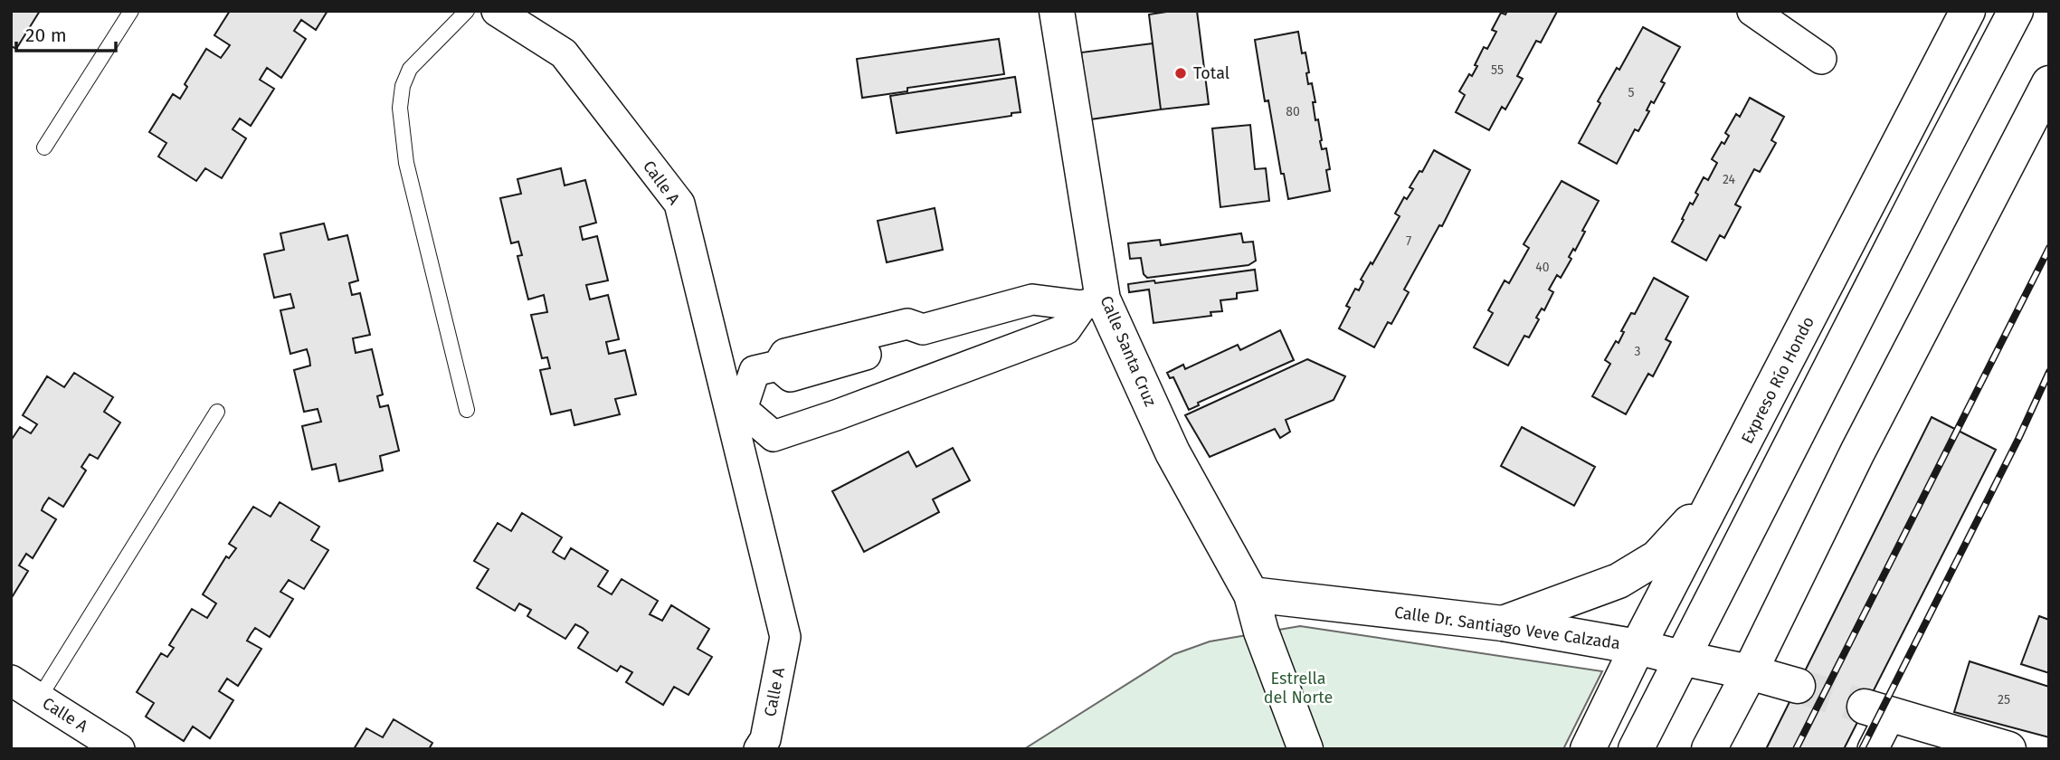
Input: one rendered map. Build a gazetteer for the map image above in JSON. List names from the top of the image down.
{
  "streets": {
    "main road": ["Calle Santa Cruz", "Expreso Río Hondo", "Calle Dr. Santiago Veve Calzada"],
    "street": ["Calle A"]
  },
  "crossings": [
    ["Calle Santa Cruz", "Calle Dr. Santiago Veve Calzada"],
    ["Expreso Río Hondo", "Calle Dr. Santiago Veve Calzada"]
  ],
  "parks": ["Estrella del Norte"],
  "places": ["Total"],
  "house_numbers": [
    "55",
    "5",
    "80",
    "24",
    "7",
    "40",
    "3",
    "25"
  ],
  "scale_bar": "20 m"
}
